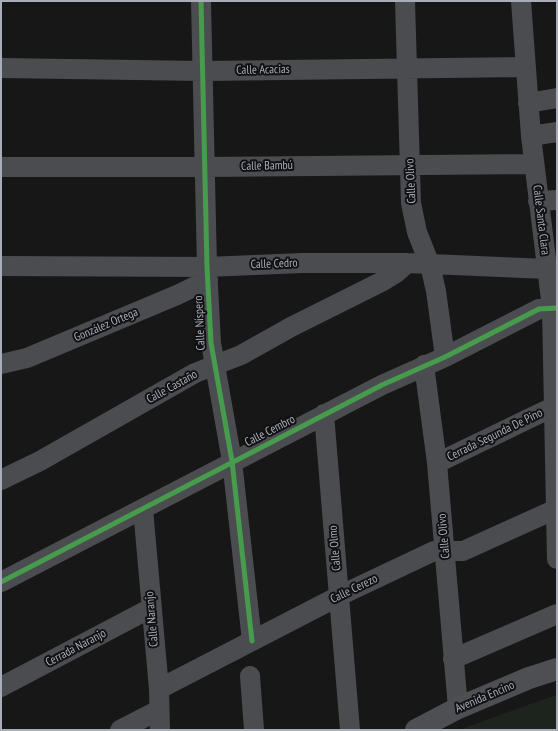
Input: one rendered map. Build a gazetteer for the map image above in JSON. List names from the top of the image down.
{
  "streets": {
    "main road": ["Avenida Encino"],
    "street": [
      "Calle Acacias",
      "Calle Bambú",
      "Calle Olivo",
      "Calle Santa Clara",
      "Calle Cedro",
      "Calle Níspero",
      "González Ortega",
      "Calle Castaño",
      "Calle Cembro",
      "Cerrada Segunda De Pino",
      "Calle Olmo",
      "Calle Cerezo",
      "Calle Naranjo",
      "Cerrada Naranjo"
    ]
  },
  "crossings": [
    ["Calle Acacias", "Calle Olivo"],
    ["Calle Acacias", "Calle Santa Clara"],
    ["Calle Acacias", "Calle Níspero"],
    ["Calle Bambú", "Calle Olivo"],
    ["Calle Bambú", "Calle Santa Clara"],
    ["Calle Bambú", "Calle Níspero"],
    ["Calle Olivo", "Calle Cedro"],
    ["Calle Olivo", "Calle Cembro"],
    ["Calle Olivo", "Cerrada Segunda De Pino"],
    ["Calle Olivo", "Calle Cerezo"],
    ["Calle Olivo", "Avenida Encino"],
    ["Calle Santa Clara", "Calle Cedro"],
    ["Calle Santa Clara", "Calle Cembro"],
    ["Calle Santa Clara", "Cerrada Segunda De Pino"],
    ["Calle Santa Clara", "Calle Cerezo"],
    ["Calle Cedro", "Calle Níspero"],
    ["Calle Cedro", "González Ortega"],
    ["Calle Cedro", "Calle Castaño"],
    ["Calle Níspero", "González Ortega"],
    ["Calle Níspero", "Calle Castaño"],
    ["Calle Níspero", "Calle Cembro"],
    ["Calle Níspero", "Calle Cerezo"],
    ["Calle Cembro", "Calle Olmo"],
    ["Calle Cembro", "Calle Naranjo"],
    ["Calle Olmo", "Calle Cerezo"],
    ["Calle Cerezo", "Calle Naranjo"],
    ["Calle Naranjo", "Cerrada Naranjo"]
  ]
}
